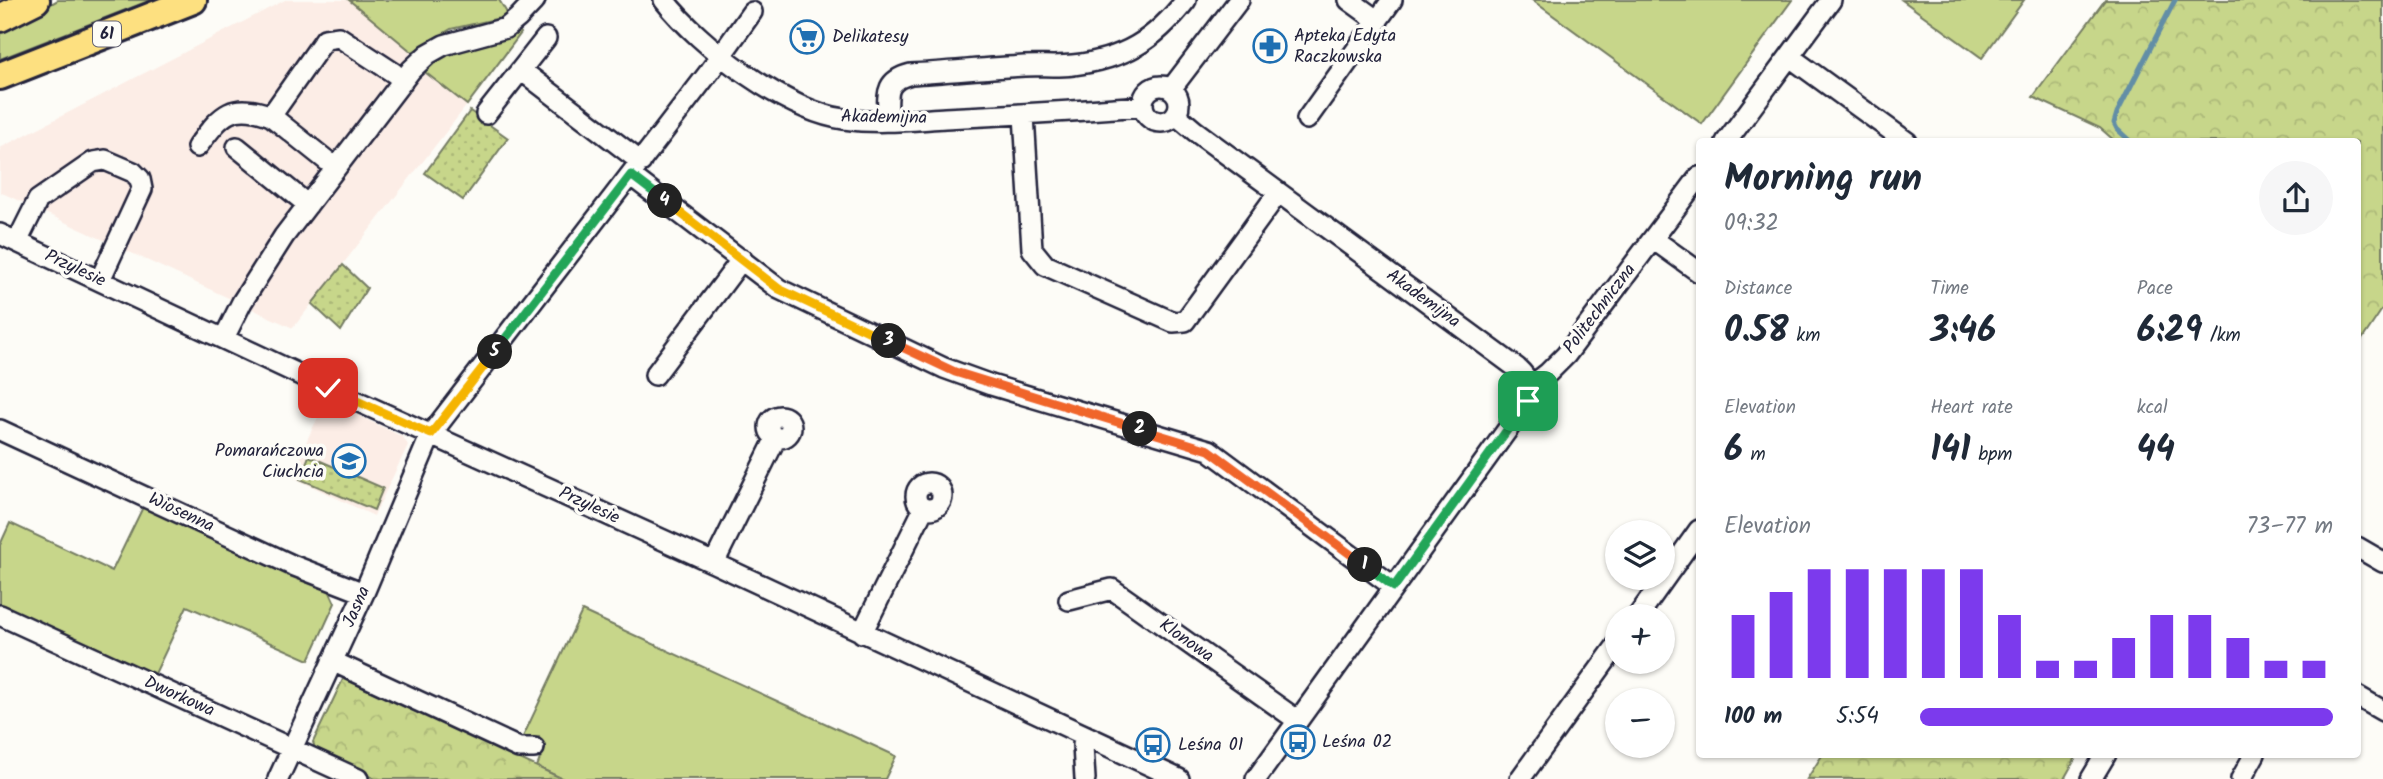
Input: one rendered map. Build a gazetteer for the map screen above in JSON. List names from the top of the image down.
{
  "streets": {
    "main road": ["61"],
    "street": [
      "Akademijna",
      "Przylesie",
      "Politechniczna",
      "Wiosenna",
      "Jasna",
      "Klonowa",
      "Dworkowa"
    ]
  },
  "crossings": [
    ["Akademijna", "Politechniczna"],
    ["Akademijna", "Jasna"],
    ["Przylesie", "Jasna"],
    ["Politechniczna", "Klonowa"],
    ["Wiosenna", "Jasna"],
    ["Jasna", "Dworkowa"]
  ],
  "places": {
    "supermarket": ["Delikatesy"],
    "pharmacy": ["Apteka Edyta Raczkowska"],
    "school or university": ["Pomarańczowa Ciuchcia"],
    "bus stop": ["Leśna 02", "Leśna 01"]
  },
  "page": {
    "heading": ["Morning run", "09:32"],
    "pins": [
      "4",
      "3",
      "5",
      "2",
      "1"
    ],
    "stats": [
      ["Distance", "0.58 km"],
      ["Time", "3:46"],
      ["Pace", "6:29 /km"],
      ["Elevation", "6 m"],
      ["Heart rate", "141 bpm"],
      ["kcal", "44"]
    ],
    "chart": ["Elevation", "73–77 m"],
    "map_buttons": ["+", "−"],
    "list": [
      {
        "name": "100 m",
        "note": "5:54"
      }
    ]
  }
}
